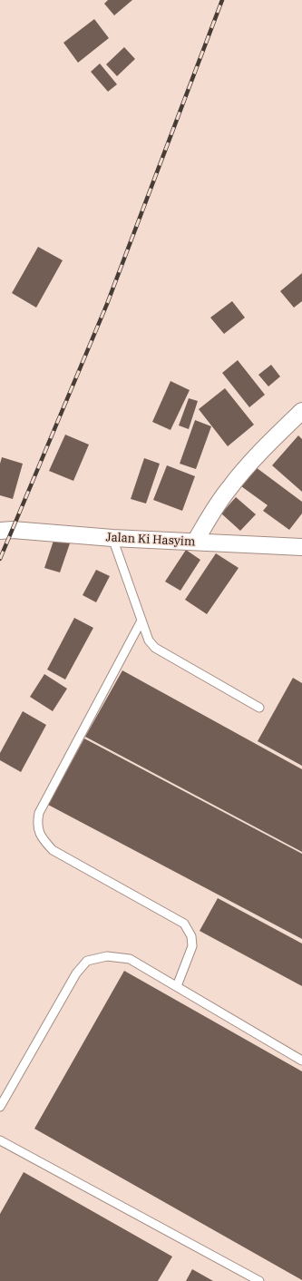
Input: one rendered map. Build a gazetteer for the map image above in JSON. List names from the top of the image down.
{
  "streets": {
    "street": ["Jalan Ki Hasyim"]
  }
}
